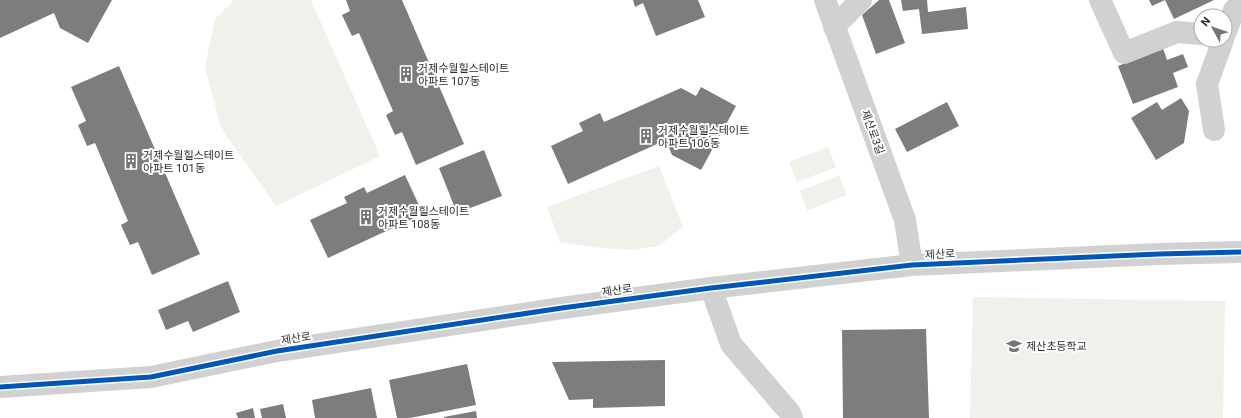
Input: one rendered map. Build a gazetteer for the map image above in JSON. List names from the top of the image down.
{
  "streets": {
    "street": ["제산로3길", "제산로"]
  },
  "crossings": [
    ["제산로3길", "제산로"]
  ],
  "places": {
    "building": [
      "거제수월힐스테이트 아파트 107동",
      "거제수월힐스테이트 아파트 106동",
      "거제수월힐스테이트 아파트 101동",
      "거제수월힐스테이트 아파트 108동"
    ],
    "school or university": ["제산초등학교"]
  },
  "north": "top left"
}
